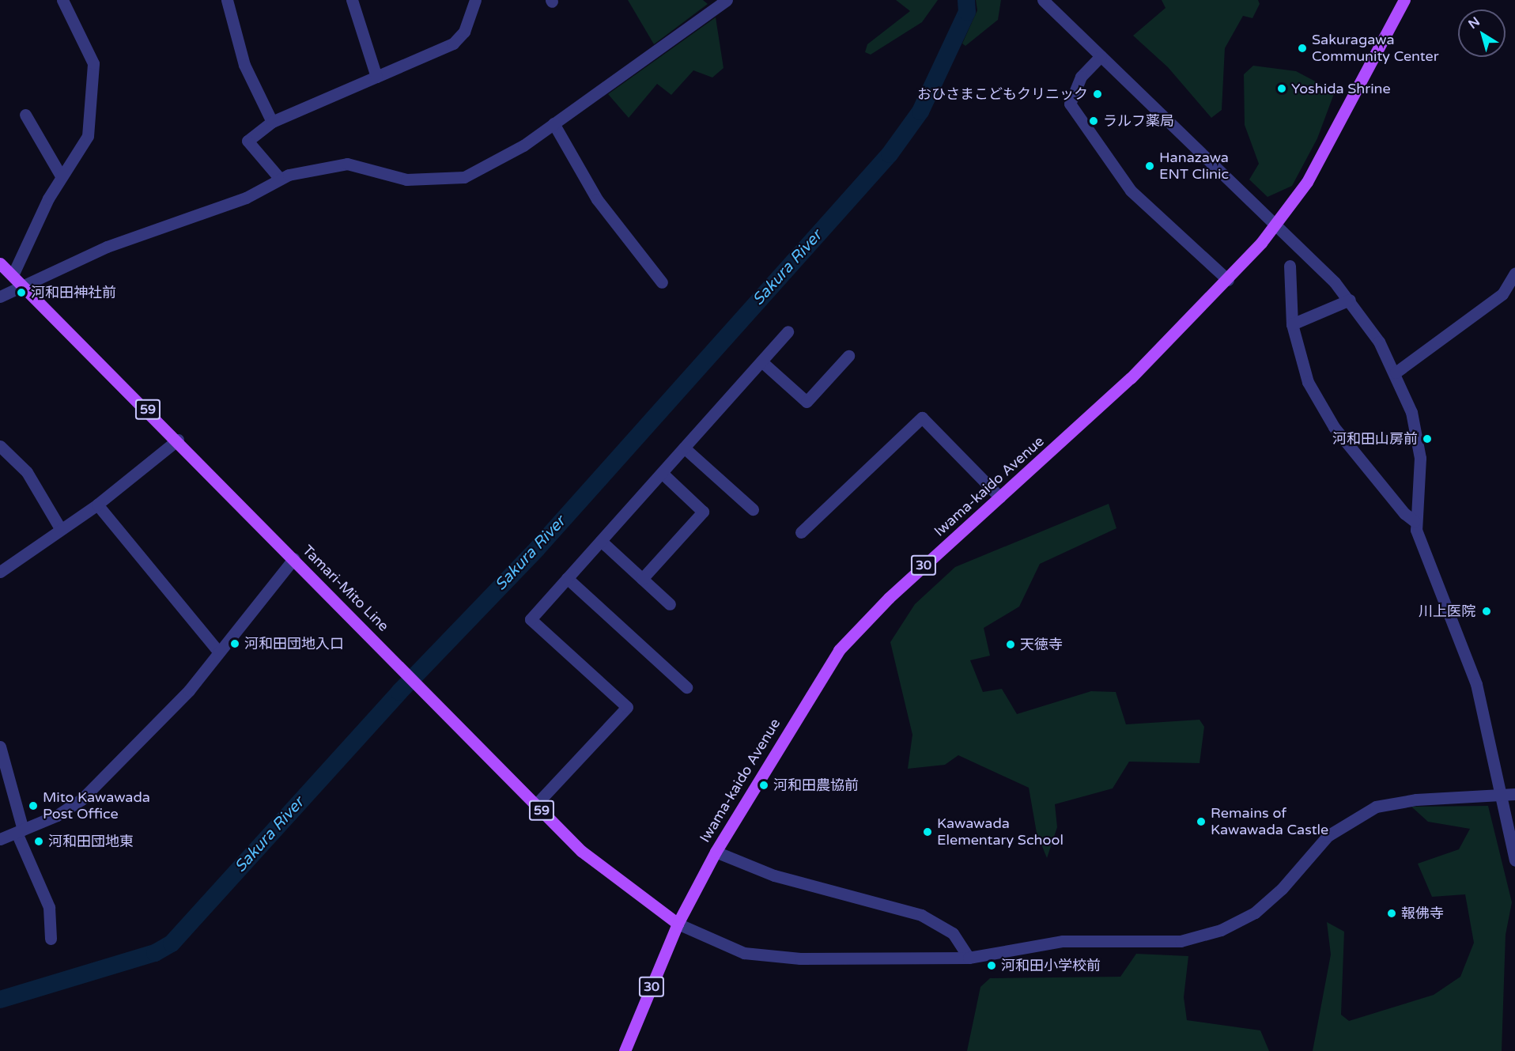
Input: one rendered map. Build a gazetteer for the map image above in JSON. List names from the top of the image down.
{
  "streets": {
    "main road": [
      "59",
      "Iwama-kaido Avenue",
      "30",
      "Tamari-Mito Line"
    ]
  },
  "crossings": [
    ["Iwama-kaido Avenue", "Tamari-Mito Line"]
  ],
  "water": ["Sakura River"],
  "places": [
    "Sakuragawa Community Center",
    "Yoshida Shrine",
    "おひさまこどもクリニック",
    "ラルフ薬局",
    "Hanazawa ENT Clinic",
    "河和田神社前",
    "河和田山房前",
    "川上医院",
    "河和田団地入口",
    "天徳寺",
    "河和田農協前",
    "Mito Kawawada Post Office",
    "Remains of Kawawada Castle",
    "Kawawada Elementary School",
    "河和田団地東",
    "報佛寺",
    "河和田小学校前"
  ],
  "north": "top left"
}
